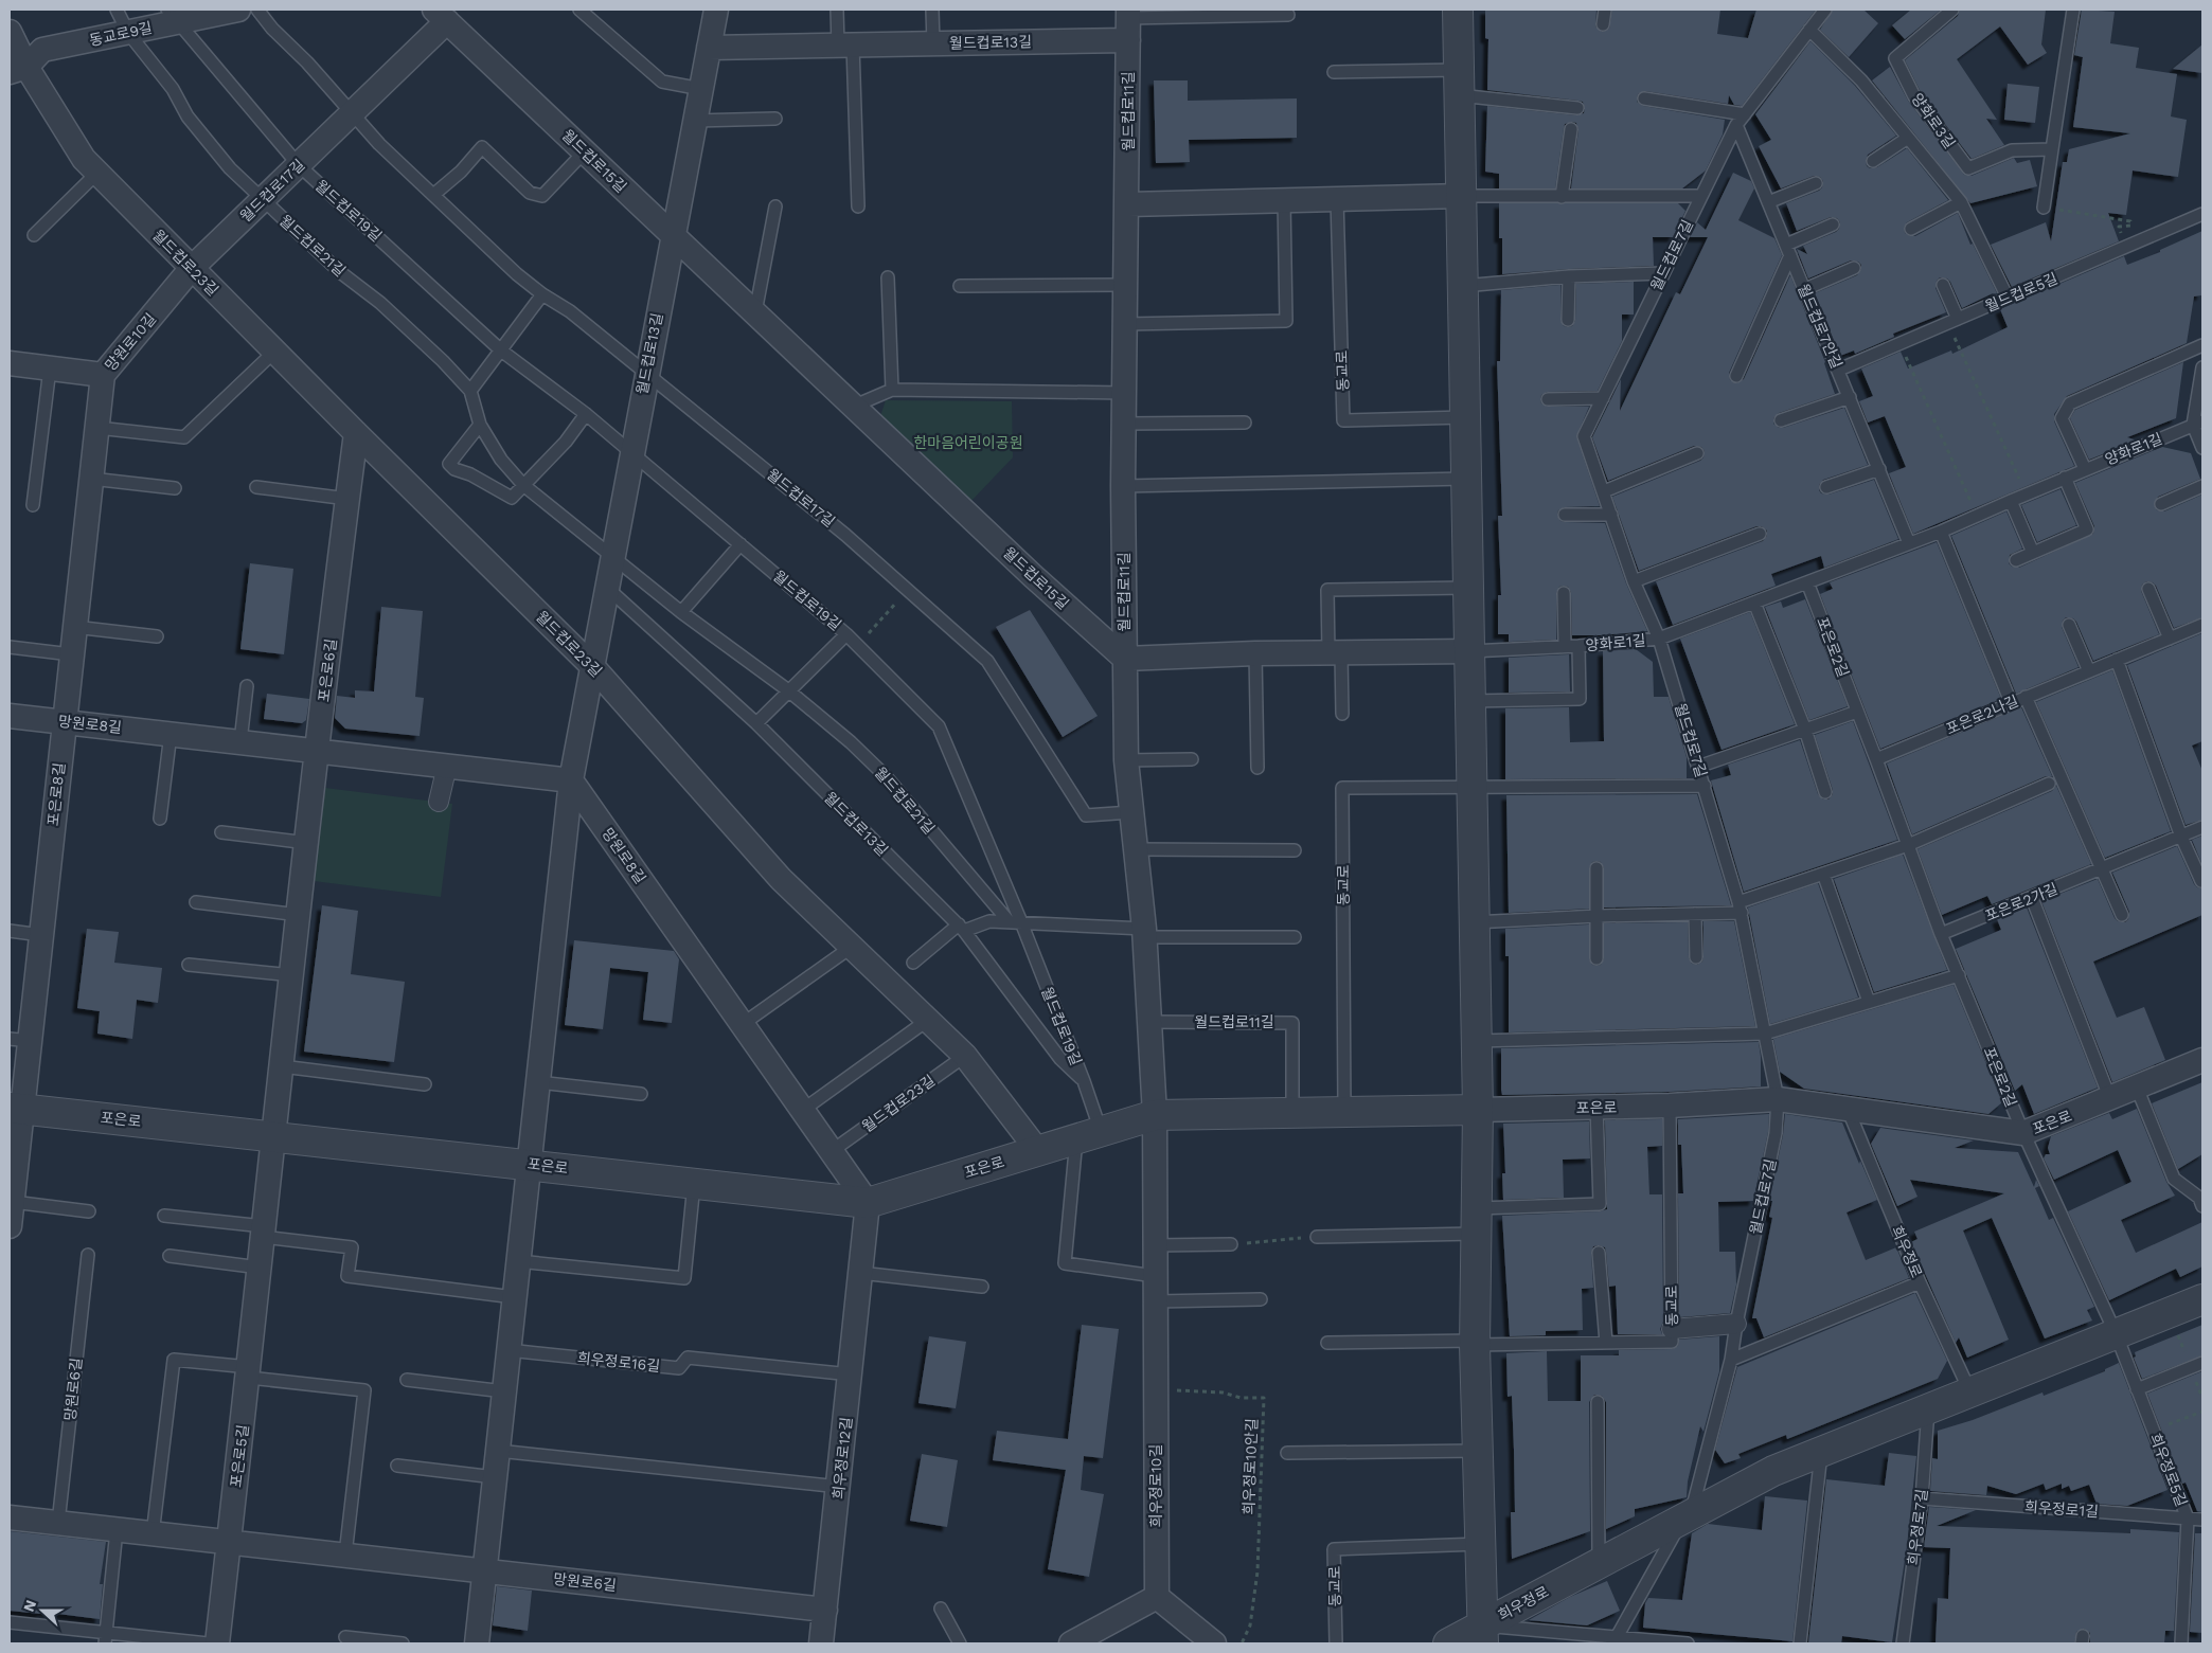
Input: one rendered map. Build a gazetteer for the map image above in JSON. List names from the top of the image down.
{
  "streets": {
    "street": [
      "동교로9길",
      "월드컵로13길",
      "월드컵로11길",
      "월드컵로15길",
      "월드컵로17길",
      "월드컵로23길",
      "망원로10길",
      "포은로6길",
      "망원로8길",
      "포은로8길",
      "포은로",
      "희우정로",
      "망원로6길",
      "포은로5길",
      "희우정로12길",
      "희우정로10길"
    ],
    "lane": [
      "양화로3길",
      "월드컵로19길",
      "월드컵로21길",
      "월드컵로7길",
      "월드컵로5길",
      "월드컵로7안길",
      "동교로",
      "양화로1길",
      "포은로2길",
      "포은로2나길",
      "포은로2가길",
      "희우정로16길",
      "희우정로5길",
      "희우정로1길",
      "희우정로7길"
    ],
    "path": ["희우정로10안길"]
  },
  "crossings": [
    ["동교로9길", "월드컵로19길"],
    ["동교로9길", "월드컵로21길"],
    ["동교로9길", "월드컵로23길"],
    ["월드컵로13길", "월드컵로11길"],
    ["월드컵로13길", "월드컵로15길"],
    ["월드컵로13길", "월드컵로17길"],
    ["월드컵로13길", "월드컵로19길"],
    ["월드컵로13길", "월드컵로21길"],
    ["월드컵로13길", "월드컵로23길"],
    ["월드컵로13길", "망원로8길"],
    ["월드컵로13길", "포은로"],
    ["월드컵로11길", "월드컵로15길"],
    ["월드컵로11길", "월드컵로17길"],
    ["월드컵로11길", "포은로"],
    ["월드컵로11길", "희우정로10길"],
    ["월드컵로15길", "월드컵로17길"],
    ["월드컵로17길", "월드컵로19길"],
    ["월드컵로17길", "월드컵로21길"],
    ["월드컵로17길", "월드컵로23길"],
    ["월드컵로17길", "망원로10길"],
    ["월드컵로19길", "월드컵로21길"],
    ["월드컵로19길", "포은로"],
    ["월드컵로7길", "월드컵로7안길"],
    ["월드컵로7길", "동교로"],
    ["월드컵로7길", "양화로1길"],
    ["월드컵로7길", "포은로"],
    ["월드컵로7길", "희우정로"],
    ["월드컵로23길", "망원로10길"],
    ["월드컵로23길", "포은로6길"],
    ["월드컵로23길", "망원로8길"],
    ["월드컵로23길", "포은로"],
    ["월드컵로5길", "월드컵로7안길"],
    ["월드컵로7안길", "양화로1길"],
    ["망원로10길", "포은로8길"],
    ["동교로", "포은로"],
    ["양화로1길", "포은로2길"],
    ["포은로2길", "포은로2나길"],
    ["포은로2길", "포은로2가길"],
    ["포은로2길", "포은로"],
    ["포은로2길", "희우정로"],
    ["포은로2길", "희우정로5길"],
    ["포은로6길", "망원로8길"],
    ["포은로6길", "포은로"],
    ["포은로6길", "포은로5길"],
    ["망원로8길", "포은로8길"],
    ["망원로8길", "포은로"],
    ["망원로8길", "희우정로12길"],
    ["포은로8길", "포은로"],
    ["포은로", "희우정로"],
    ["포은로", "포은로5길"],
    ["포은로", "희우정로12길"],
    ["포은로", "희우정로10길"],
    ["희우정로", "희우정로5길"],
    ["희우정로", "희우정로7길"],
    ["희우정로16길", "희우정로12길"],
    ["망원로6길", "포은로5길"],
    ["망원로6길", "희우정로12길"],
    ["희우정로10안길", "희우정로10길"],
    ["희우정로5길", "희우정로1길"],
    ["희우정로1길", "희우정로7길"]
  ],
  "parks": ["한마음어린이공원"],
  "north": "left"
}
